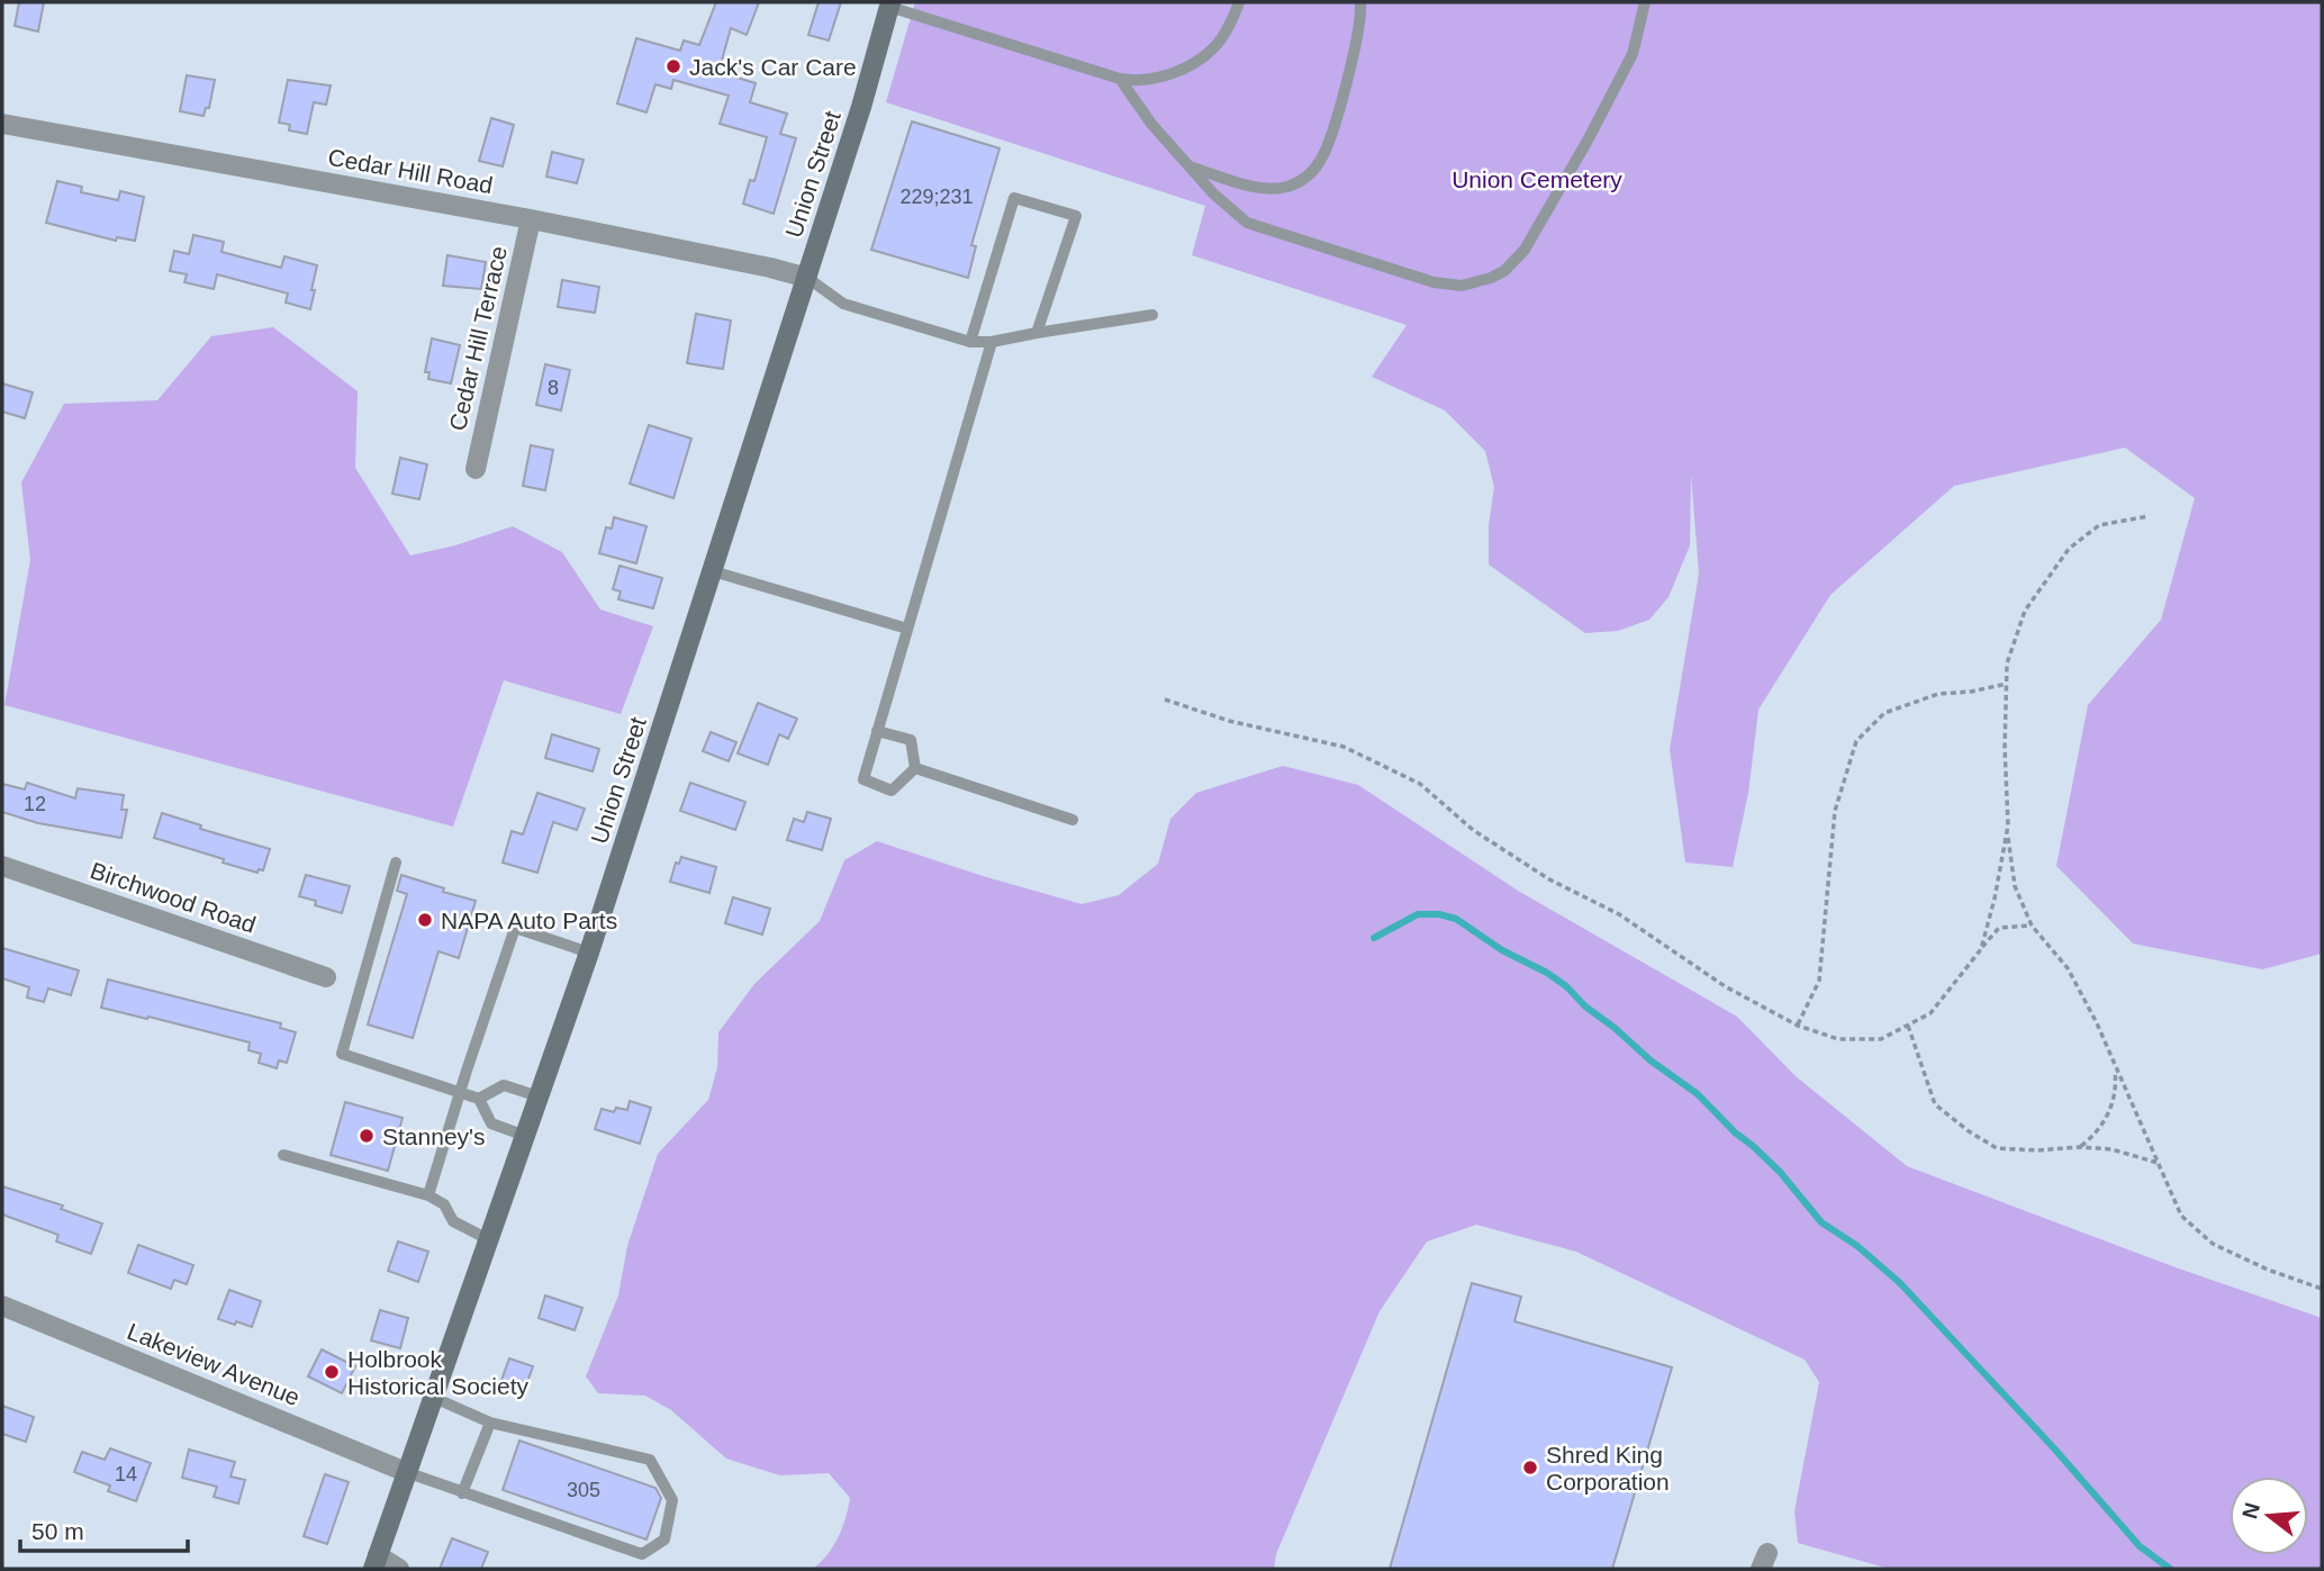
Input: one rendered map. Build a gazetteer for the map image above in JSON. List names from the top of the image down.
{
  "streets": {
    "main road": ["Union Street"],
    "street": [
      "Cedar Hill Road",
      "Cedar Hill Terrace",
      "Birchwood Road",
      "Lakeview Avenue"
    ]
  },
  "crossings": [
    ["Cedar Hill Road", "Union Street"],
    ["Cedar Hill Road", "Cedar Hill Terrace"],
    ["Union Street", "Lakeview Avenue"]
  ],
  "parks": ["Union Cemetery"],
  "places": [
    "Jack's Car Care",
    "NAPA Auto Parts",
    "Stanney's",
    "Holbrook Historical Society",
    "Shred King Corporation"
  ],
  "house_numbers": [
    "229;231",
    "8",
    "12",
    "14",
    "305"
  ],
  "scale_bar": "50 m",
  "north": "left"
}
